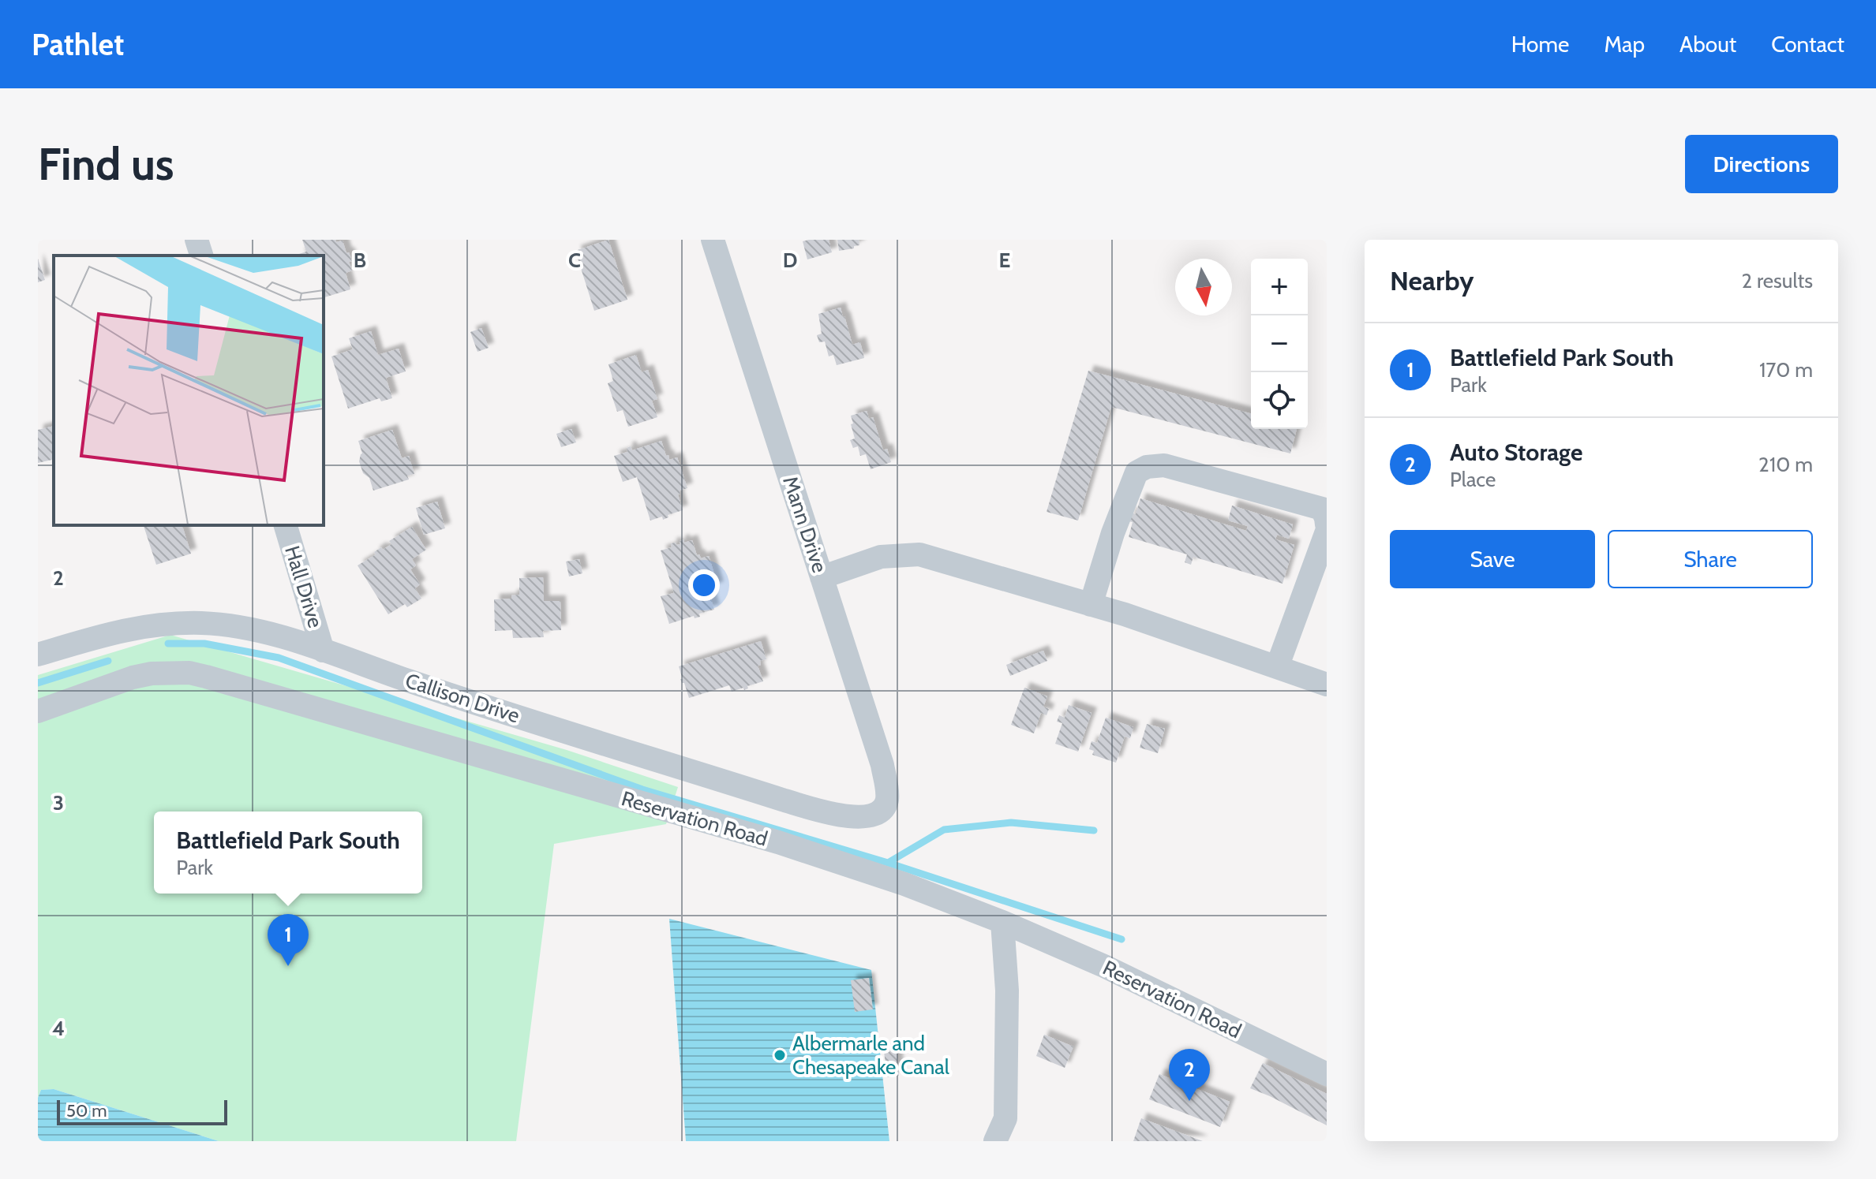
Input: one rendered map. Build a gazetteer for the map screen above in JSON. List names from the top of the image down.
{
  "streets": {
    "street": [
      "Mann Drive",
      "Hall Drive",
      "Callison Drive",
      "Reservation Road"
    ]
  },
  "crossings": [
    ["Mann Drive", "Callison Drive"],
    ["Hall Drive", "Callison Drive"]
  ],
  "places": ["Albermarle and Chesapeake Canal"],
  "scale_bar": "50 m",
  "north": "bottom",
  "page": {
    "header": "Pathlet",
    "nav": [
      "Home",
      "Map",
      "About",
      "Contact"
    ],
    "buttons": [
      "Directions",
      ["Save", "Share"]
    ],
    "title": "Find us",
    "heading": ["Nearby", "2 results"],
    "map_buttons": ["+", "−"],
    "list": [
      {
        "mark": "1",
        "name": "Battlefield Park South",
        "note": "Park",
        "value": "170 m"
      },
      {
        "mark": "2",
        "name": "Auto Storage",
        "note": "Place",
        "value": "210 m"
      }
    ],
    "popup": ["Battlefield Park South", "Park"],
    "pins": ["1", "2"],
    "scale": "50 m"
  },
  "grid": {
    "columns": [
      "B",
      "C",
      "D",
      "E"
    ],
    "rows": ["2", "3", "4"]
  }
}
